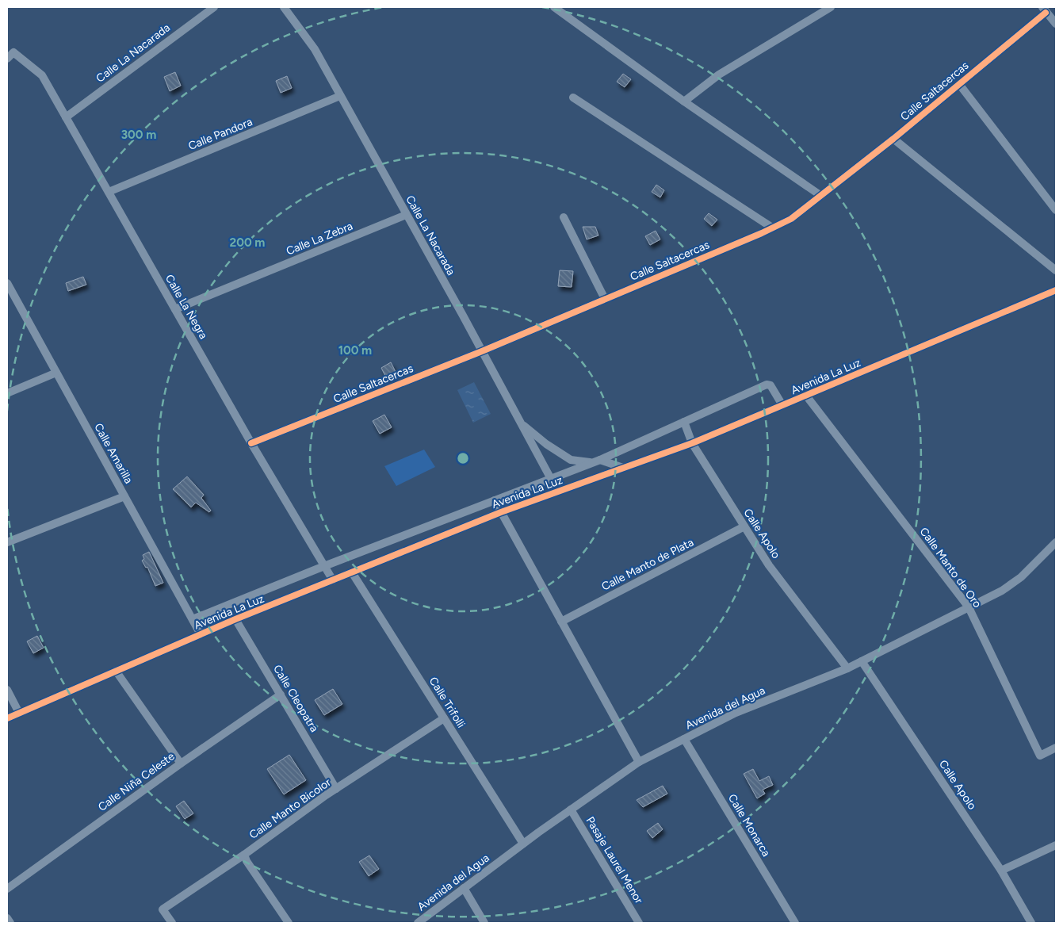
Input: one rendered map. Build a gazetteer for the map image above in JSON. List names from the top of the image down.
{
  "streets": {
    "street": [
      "Calle La Nacarada",
      "Calle Saltacercas",
      "Calle Pandora",
      "Calle La Zebra",
      "Calle La Negra",
      "Avenida La Luz",
      "Calle Amarilla",
      "Calle Apolo",
      "Calle Manto de Plata",
      "Calle Manto de Oro",
      "Calle Cleopatra",
      "Calle Trifolli",
      "Avenida del Agua",
      "Calle Niña Celeste",
      "Calle Manto Bicolor",
      "Calle Monarca",
      "Pasaje Laurel Menor"
    ]
  },
  "crossings": [
    ["Calle La Nacarada", "Calle Saltacercas"],
    ["Calle La Nacarada", "Calle Pandora"],
    ["Calle La Nacarada", "Calle La Zebra"],
    ["Calle La Nacarada", "Calle La Negra"],
    ["Calle La Nacarada", "Avenida La Luz"],
    ["Calle Saltacercas", "Calle La Negra"],
    ["Calle Pandora", "Calle La Negra"],
    ["Calle La Zebra", "Calle La Negra"],
    ["Calle La Negra", "Avenida La Luz"],
    ["Avenida La Luz", "Calle Amarilla"],
    ["Avenida La Luz", "Calle Apolo"],
    ["Avenida La Luz", "Calle Manto de Oro"],
    ["Avenida La Luz", "Calle Cleopatra"],
    ["Avenida La Luz", "Calle Trifolli"],
    ["Calle Apolo", "Calle Manto de Plata"],
    ["Calle Apolo", "Avenida del Agua"],
    ["Calle Manto de Oro", "Avenida del Agua"],
    ["Calle Cleopatra", "Calle Niña Celeste"],
    ["Calle Cleopatra", "Calle Manto Bicolor"],
    ["Calle Trifolli", "Avenida del Agua"],
    ["Calle Trifolli", "Calle Manto Bicolor"],
    ["Avenida del Agua", "Calle Monarca"],
    ["Avenida del Agua", "Pasaje Laurel Menor"]
  ],
  "rings": ["300 m", "200 m", "100 m"]
}
